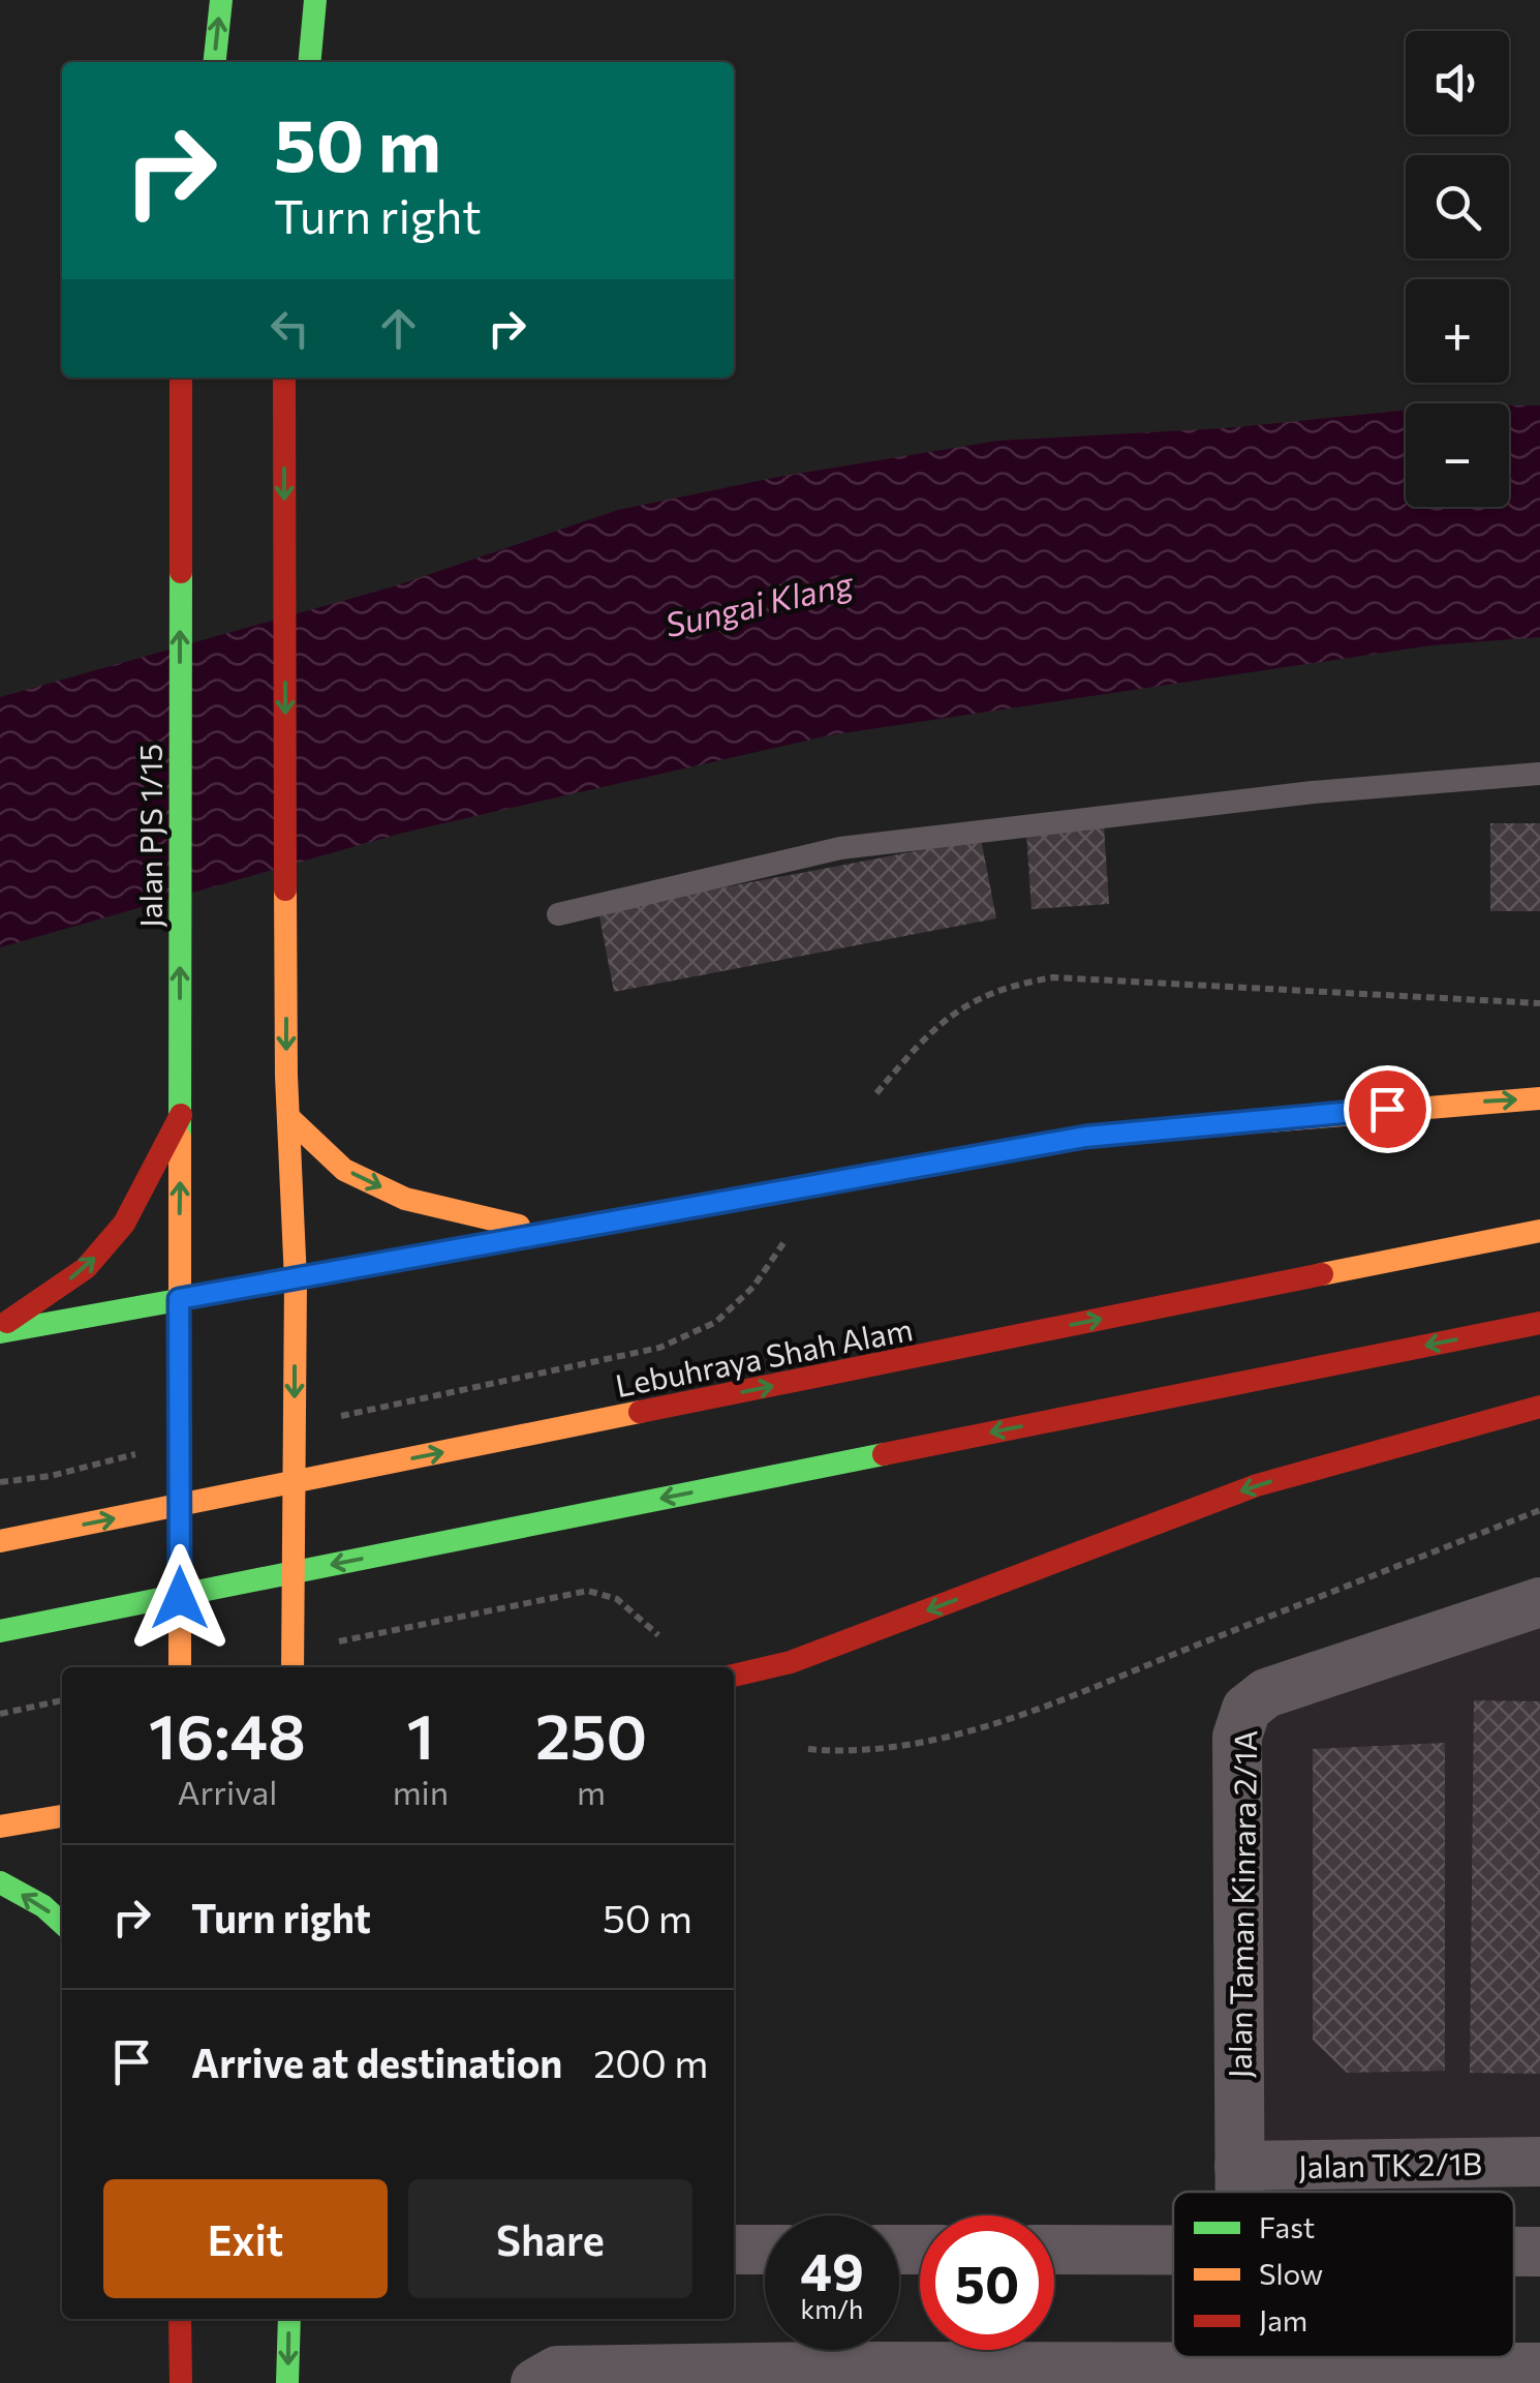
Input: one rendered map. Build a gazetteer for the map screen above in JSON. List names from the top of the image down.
{
  "streets": {
    "main road": ["Jalan PJS 1/15", "Lebuhraya Shah Alam"],
    "street": ["Jalan Taman Kinrara 2/1A", "Jalan TK 2/1B"]
  },
  "crossings": [
    ["Jalan Taman Kinrara 2/1A", "Jalan TK 2/1B"]
  ],
  "water": ["Sungai Klang"],
  "legend": ["Fast", "Slow", "Jam"],
  "page": {
    "map_buttons": ["+", "−"],
    "turn": ["50 m", "Turn right"],
    "eta": [
      "16:48",
      "Arrival",
      "1",
      "min",
      "250",
      "m"
    ],
    "list": [
      {
        "name": "Turn right",
        "value": "50 m"
      },
      {
        "name": "Arrive at destination",
        "value": "200 m"
      }
    ],
    "buttons": ["Exit", "Share"],
    "speed": "49 km/h",
    "limit": "50"
  }
}
